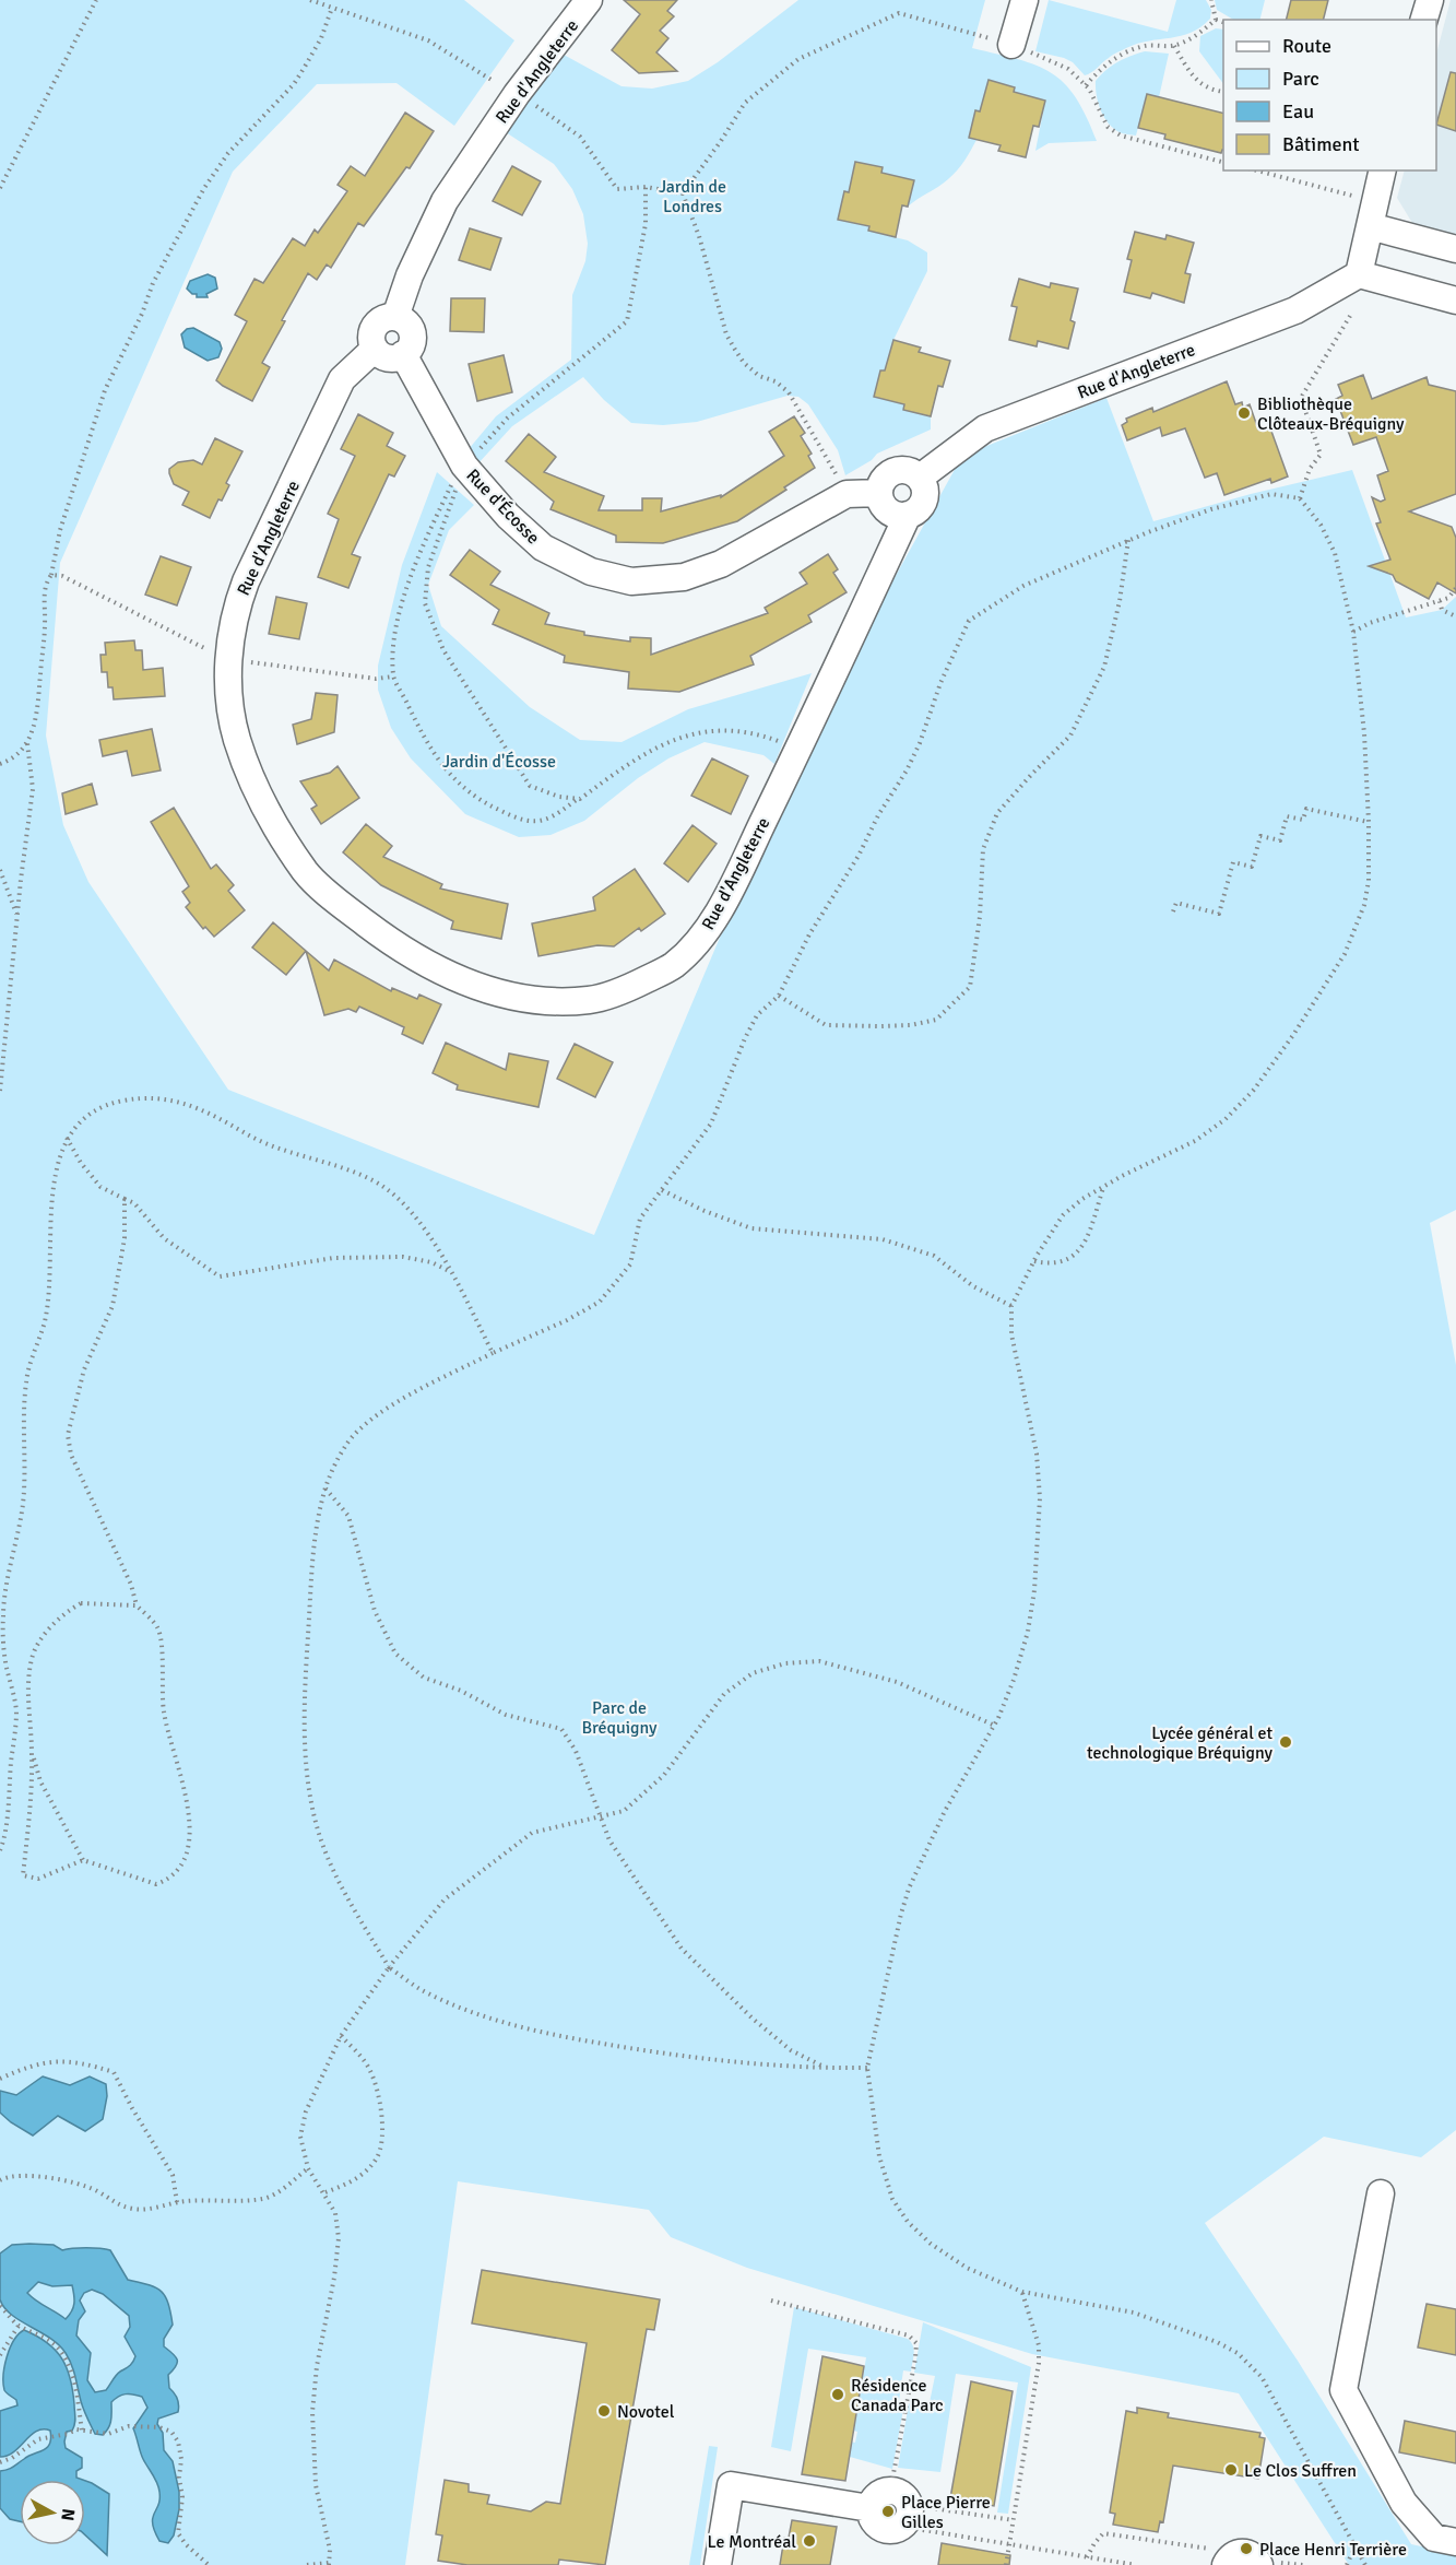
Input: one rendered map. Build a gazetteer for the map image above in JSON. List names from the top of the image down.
{
  "streets": {
    "street": ["Rue d'Angleterre", "Rue d'Écosse"]
  },
  "crossings": [
    ["Rue d'Angleterre", "Rue d'Écosse"]
  ],
  "parks": ["Jardin de Londres", "Jardin d'Écosse", "Parc de Bréquigny"],
  "places": [
    "Bibliothèque Clôteaux-Bréquigny",
    "Lycée général et technologique Bréquigny",
    "Résidence Canada Parc",
    "Novotel",
    "Le Clos Suffren",
    "Place Pierre Gilles",
    "Le Montréal",
    "Place Henri Terrière"
  ],
  "legend": [
    "Route",
    "Parc",
    "Eau",
    "Bâtiment"
  ],
  "north": "right"
}
